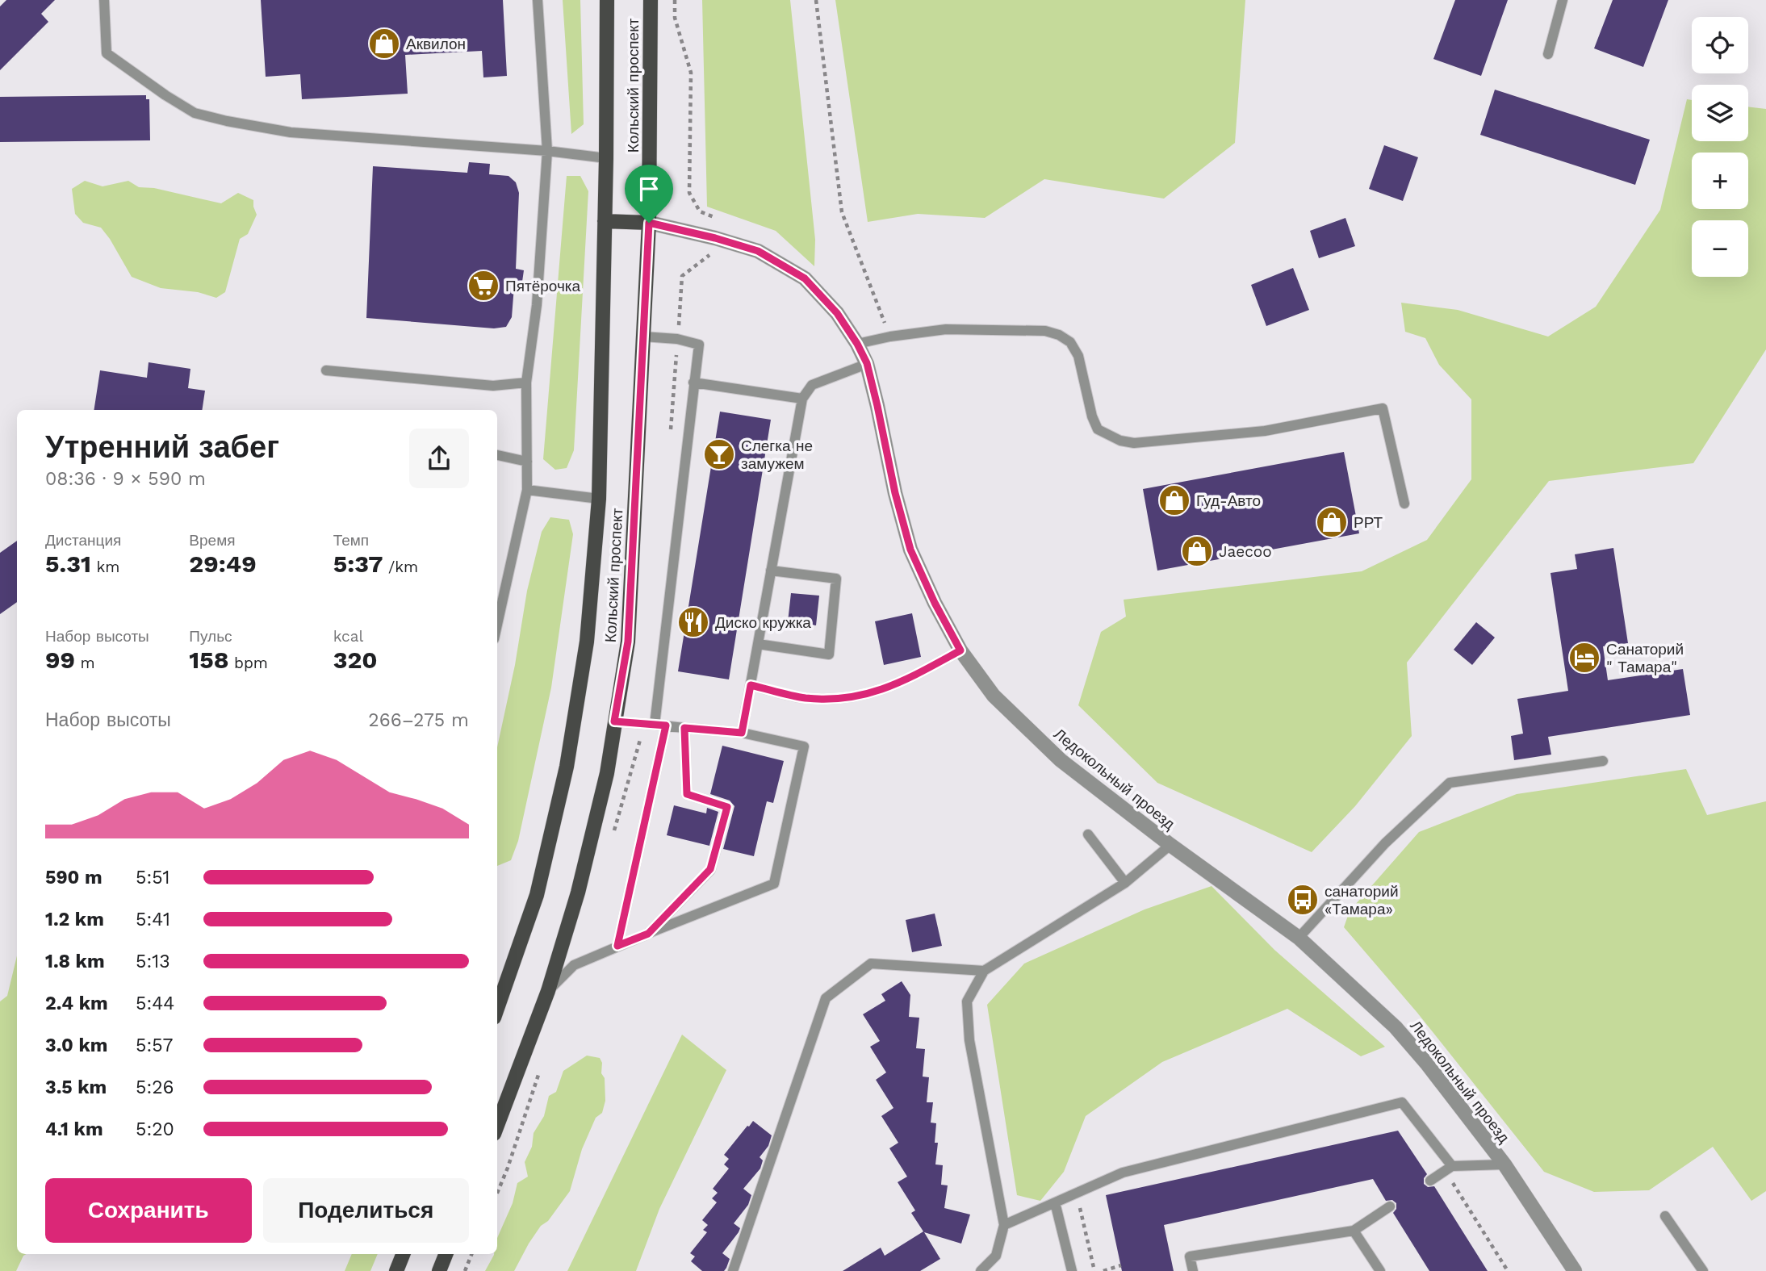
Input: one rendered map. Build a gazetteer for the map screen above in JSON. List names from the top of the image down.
{
  "streets": {
    "main road": ["Кольский проспект"],
    "street": ["Ледокольный проезд"]
  },
  "crossings": [
    ["Кольский проспект", "Ледокольный проезд"]
  ],
  "places": {
    "shop": [
      "Аквилон",
      "Гуд-Авто",
      "РРТ",
      "Jaecoo"
    ],
    "supermarket": ["Пятёрочка"],
    "bar": ["Слегка не замужем"],
    "restaurant": ["Диско кружка"],
    "hotel": ["Санаторий \" Тамара\""],
    "bus stop": ["санаторий «Тамара»"]
  },
  "page": {
    "map_buttons": ["+", "−"],
    "heading": ["Утренний забег", "08:36 · 9 × 590 m"],
    "stats": [
      ["Дистанция", "5.31 km"],
      ["Время", "29:49"],
      ["Темп", "5:37 /km"],
      ["Набор высоты", "99 m"],
      ["Пульс", "158 bpm"],
      ["kcal", "320"]
    ],
    "chart": ["Набор высоты", "266–275 m"],
    "list": [
      {
        "name": "590 m",
        "note": "5:51"
      },
      {
        "name": "1.2 km",
        "note": "5:41"
      },
      {
        "name": "1.8 km",
        "note": "5:13"
      },
      {
        "name": "2.4 km",
        "note": "5:44"
      },
      {
        "name": "3.0 km",
        "note": "5:57"
      },
      {
        "name": "3.5 km",
        "note": "5:26"
      },
      {
        "name": "4.1 km",
        "note": "5:20"
      }
    ],
    "buttons": ["Сохранить", "Поделиться"]
  }
}
